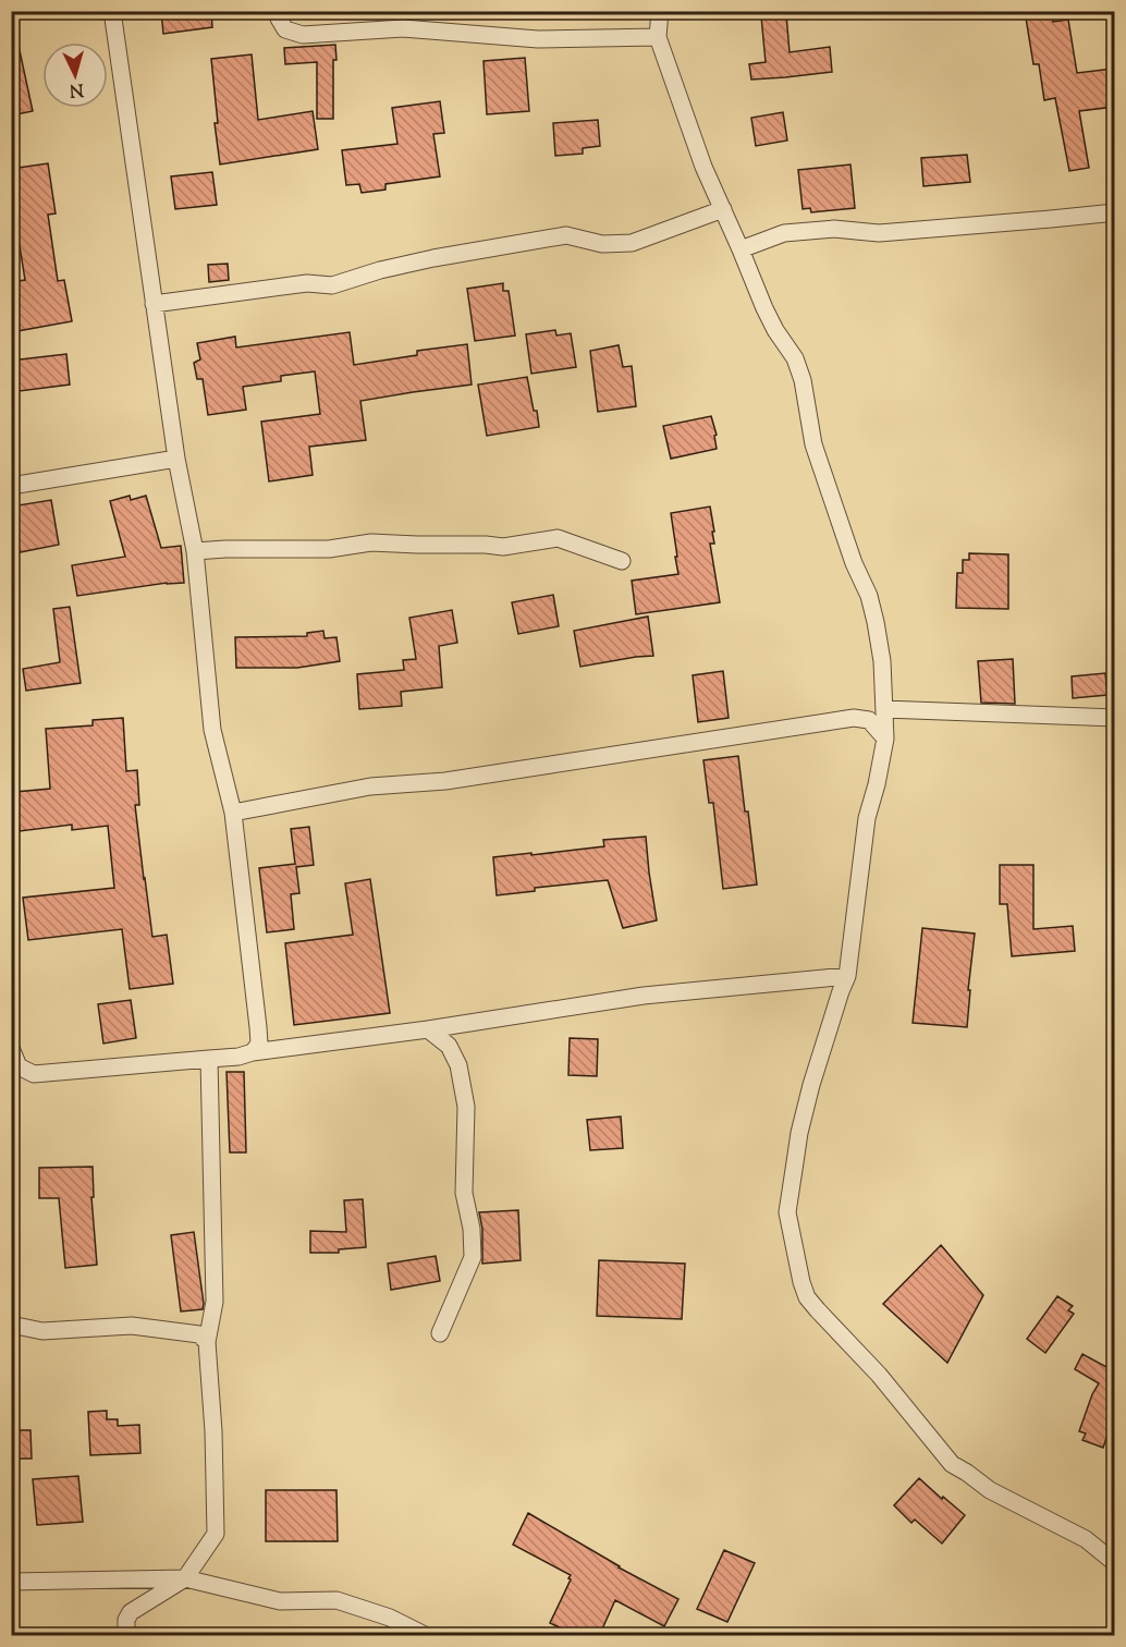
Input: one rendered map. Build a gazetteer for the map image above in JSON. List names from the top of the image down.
{
  "north": "bottom"
}
